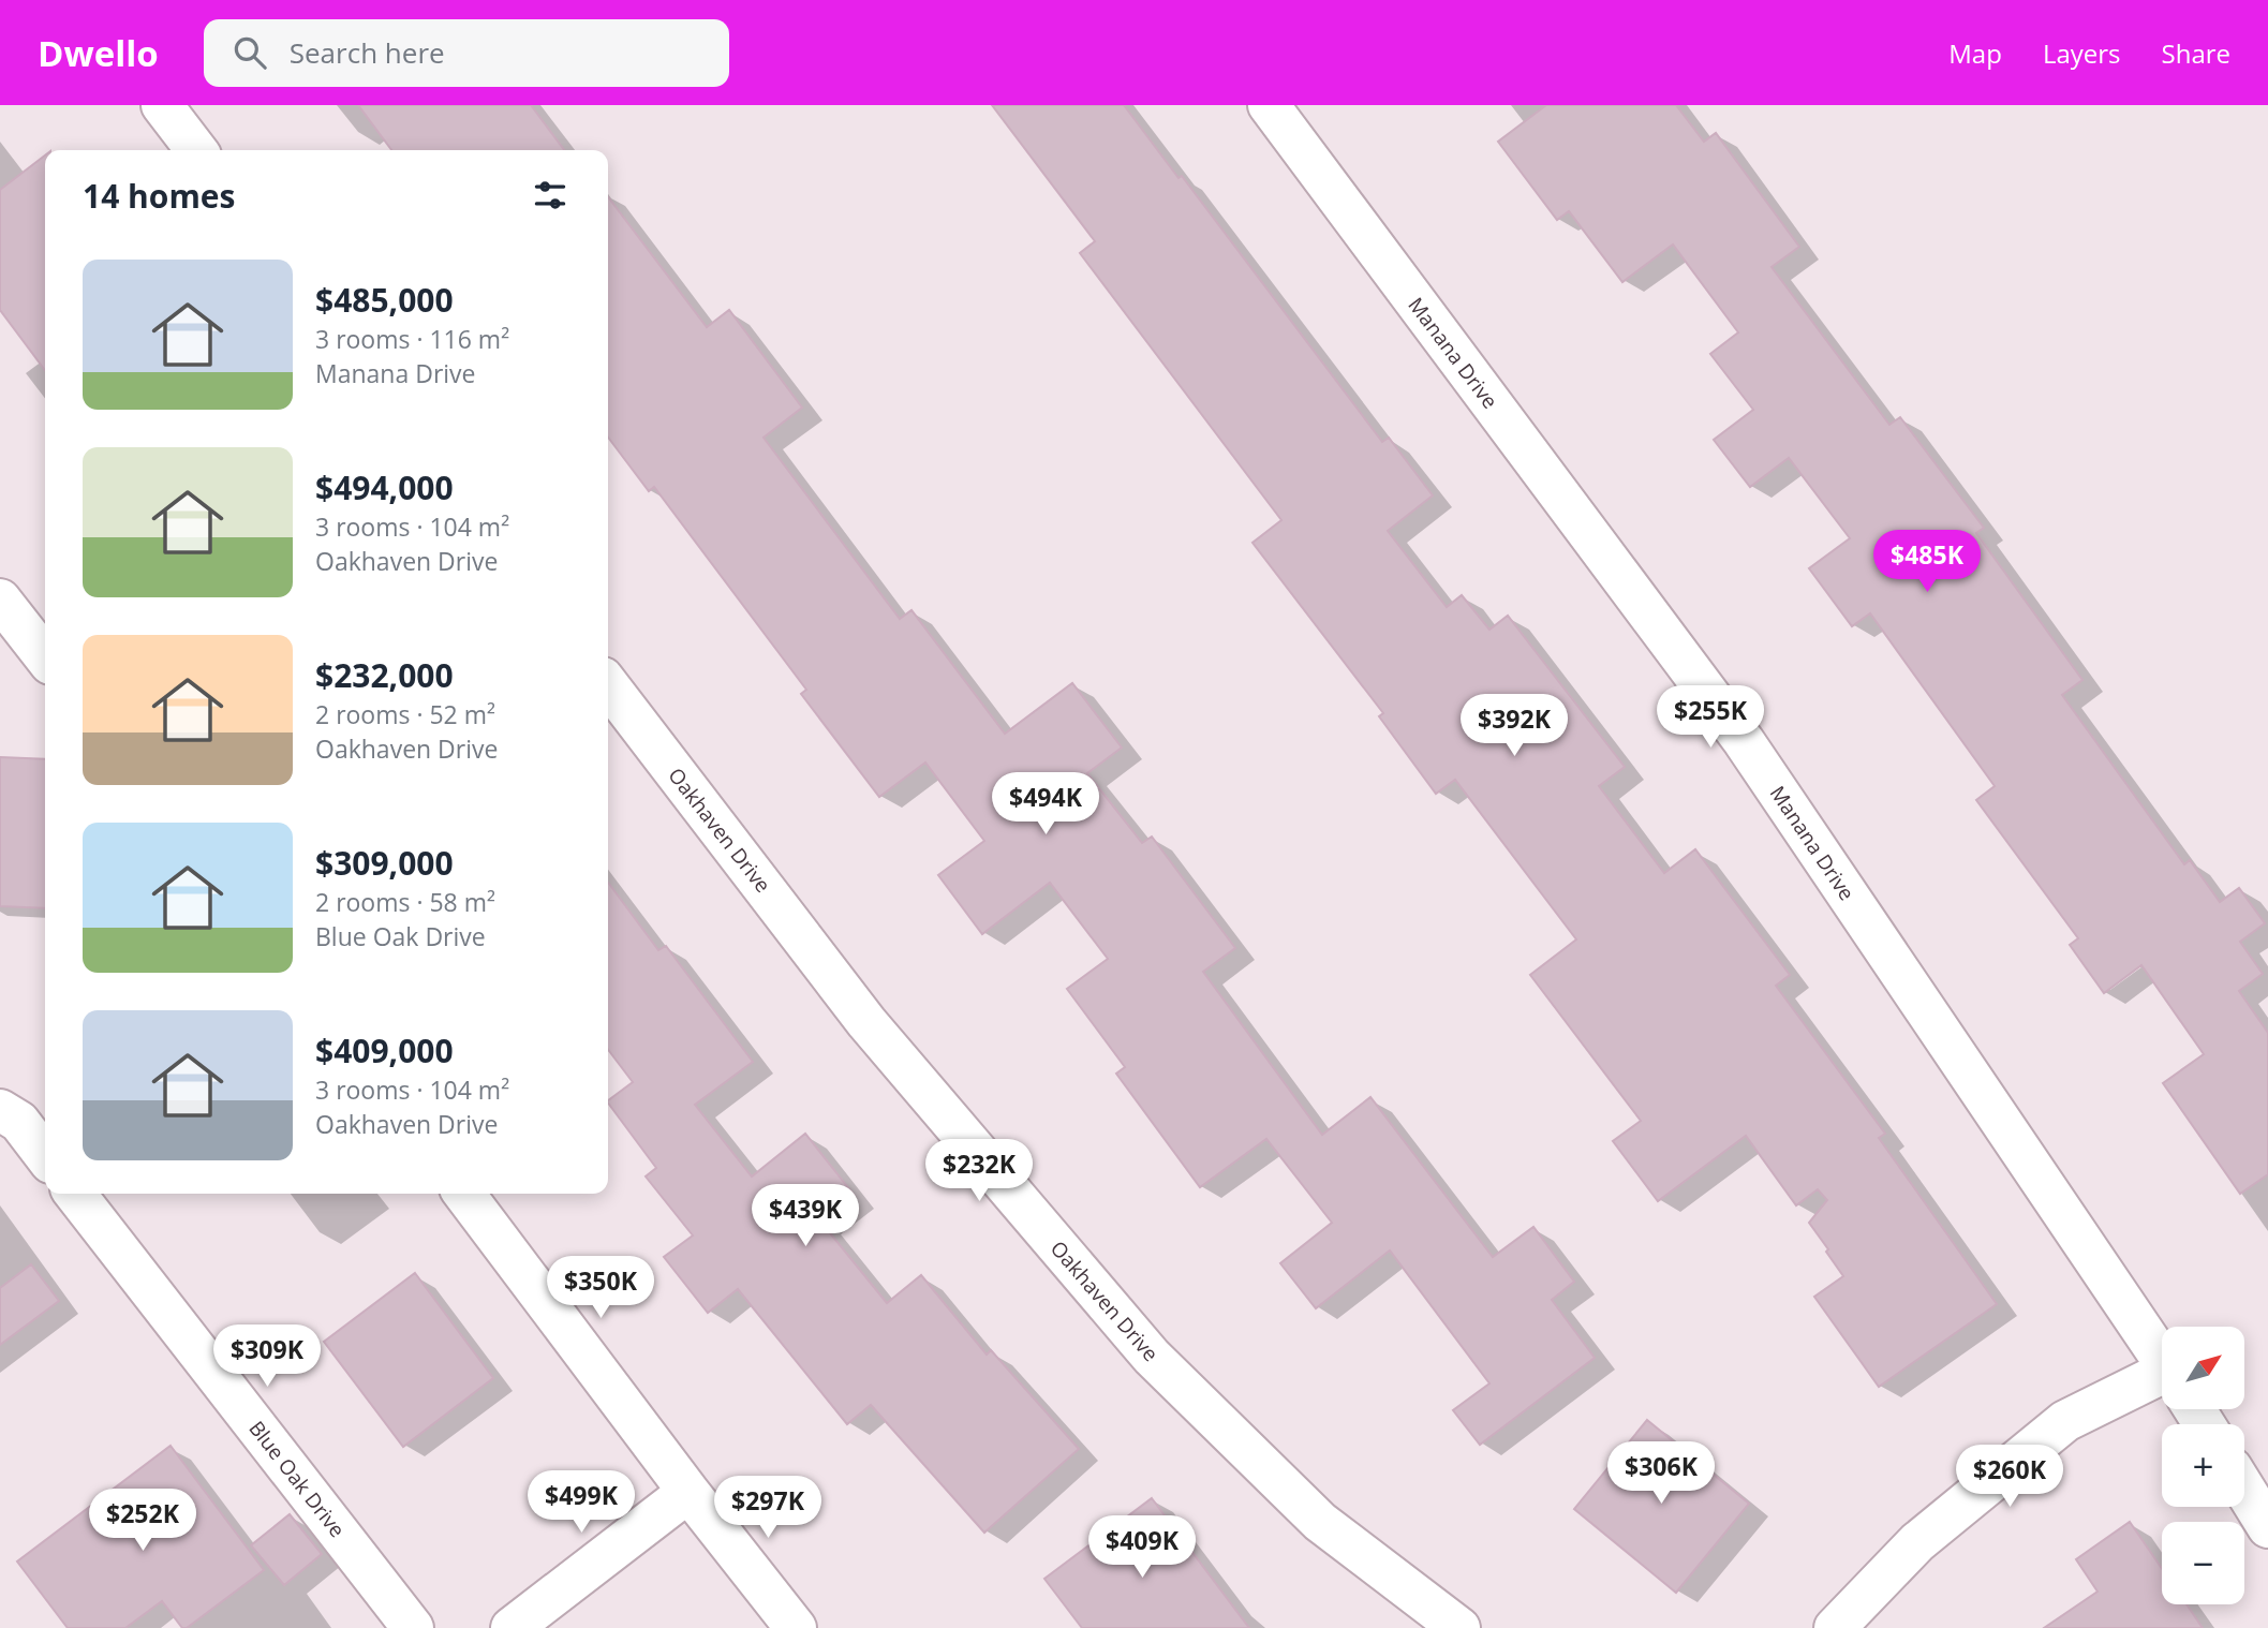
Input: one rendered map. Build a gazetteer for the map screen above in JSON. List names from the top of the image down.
{
  "streets": {
    "street": ["Manana Drive", "Oakhaven Drive", "Blue Oak Drive"]
  },
  "north": "top right",
  "page": {
    "header": "Dwello",
    "search": "Search here",
    "nav": ["Map", "Layers", "Share"],
    "heading": "14 homes",
    "list": [
      {
        "name": "$485,000",
        "note": "3 rooms · 116 m² · Manana Drive"
      },
      {
        "name": "$494,000",
        "note": "3 rooms · 104 m² · Oakhaven Drive"
      },
      {
        "name": "$232,000",
        "note": "2 rooms · 52 m² · Oakhaven Drive"
      },
      {
        "name": "$309,000",
        "note": "2 rooms · 58 m² · Blue Oak Drive"
      },
      {
        "name": "$409,000",
        "note": "3 rooms · 104 m² · Oakhaven Drive"
      }
    ],
    "price": [
      "$485K",
      "$255K",
      "$392K",
      "$494K",
      "$232K",
      "$439K",
      "$350K",
      "$309K",
      "$306K",
      "$260K",
      "$499K",
      "$297K",
      "$252K",
      "$409K"
    ],
    "map_buttons": ["+", "−"]
  }
}
